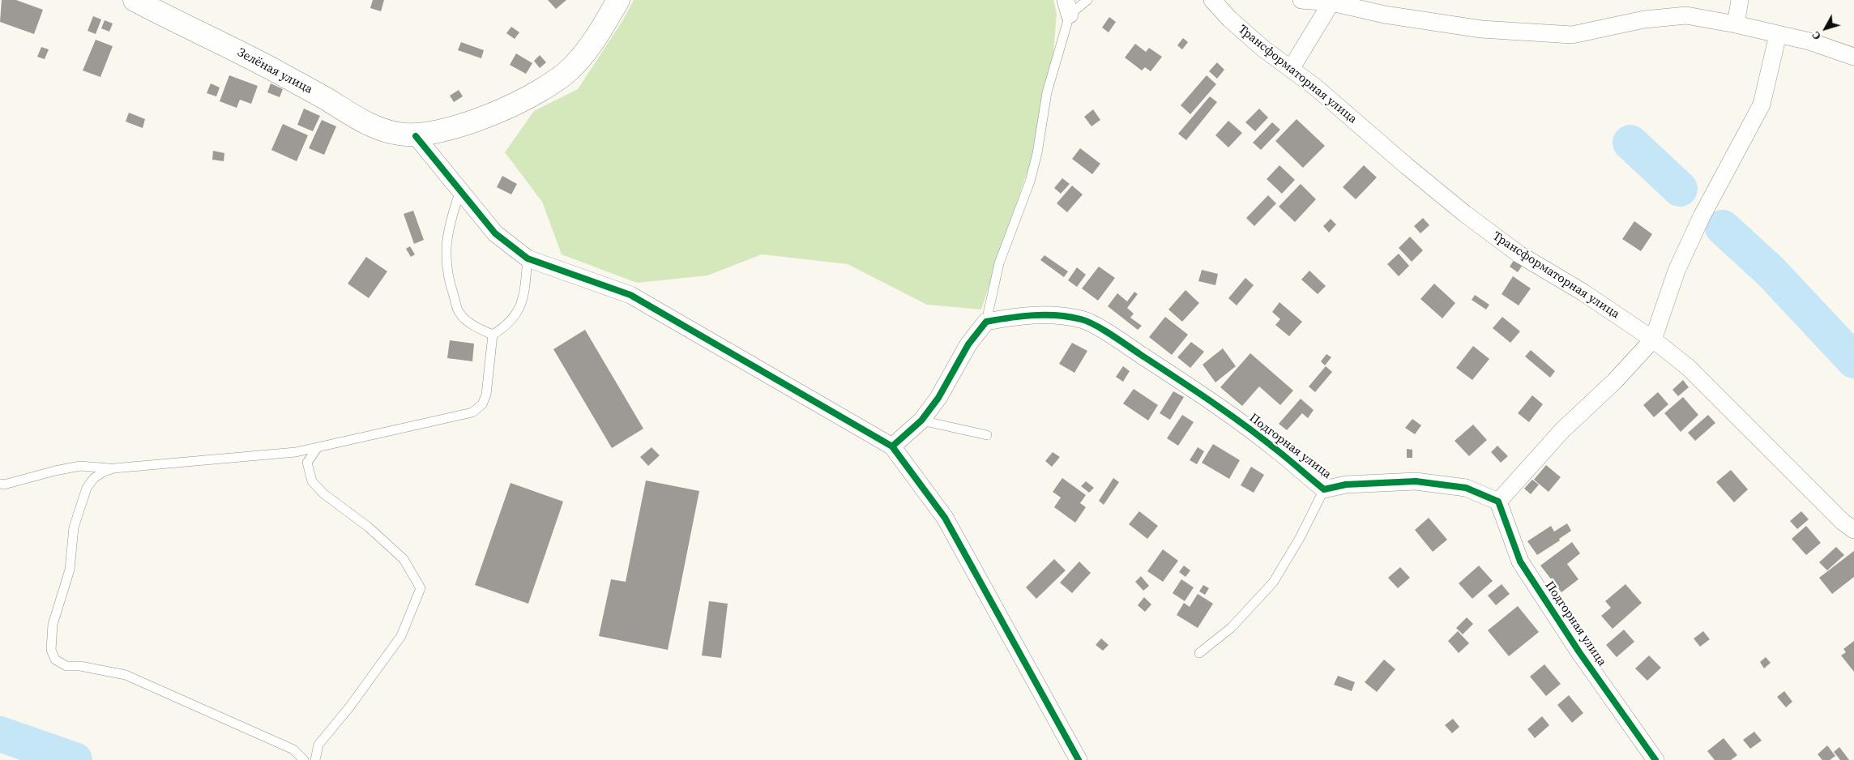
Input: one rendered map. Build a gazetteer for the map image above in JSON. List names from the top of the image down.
{
  "streets": {
    "street": ["Зелёная улица", "Трансформаторная улица", "Подгорная улица"]
  },
  "north": "bottom left"
}
